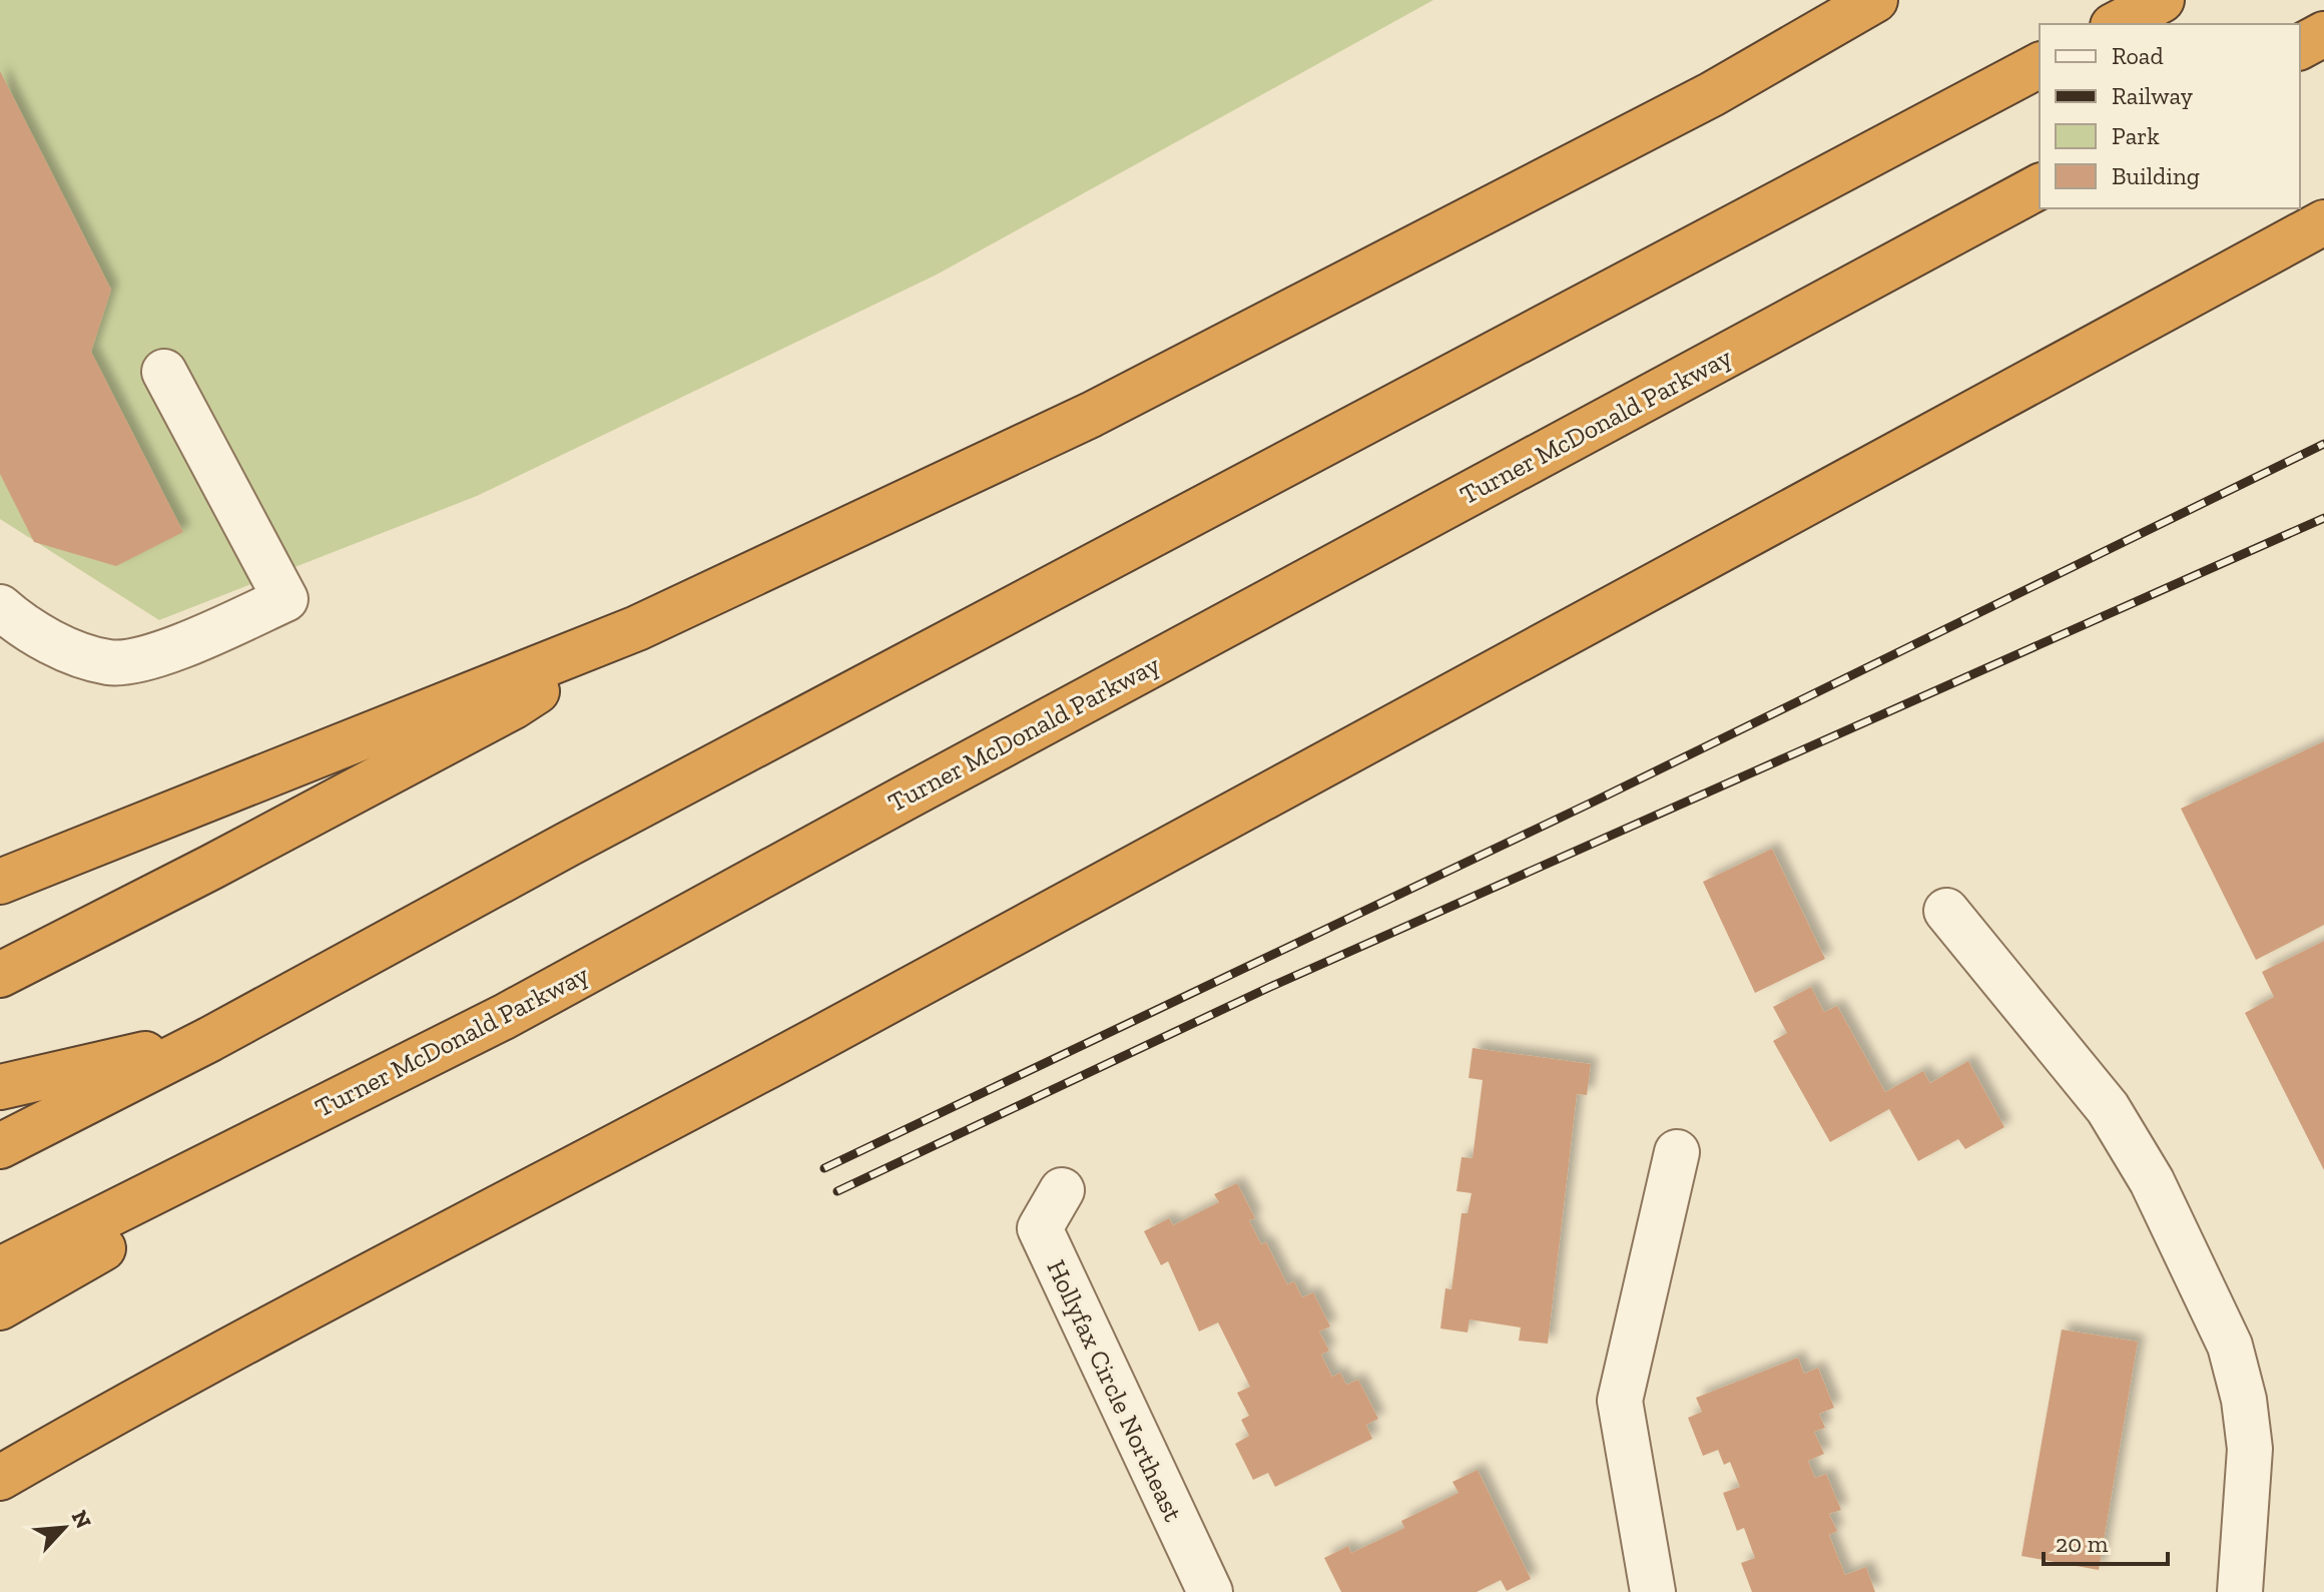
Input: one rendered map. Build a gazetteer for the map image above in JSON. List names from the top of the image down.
{
  "streets": {
    "highway": ["Turner McDonald Parkway"],
    "street": ["Hollyfax Circle Northeast"]
  },
  "legend": [
    "Road",
    "Railway",
    "Park",
    "Building"
  ],
  "scale_bar": "20 m",
  "north": "top right"
}
